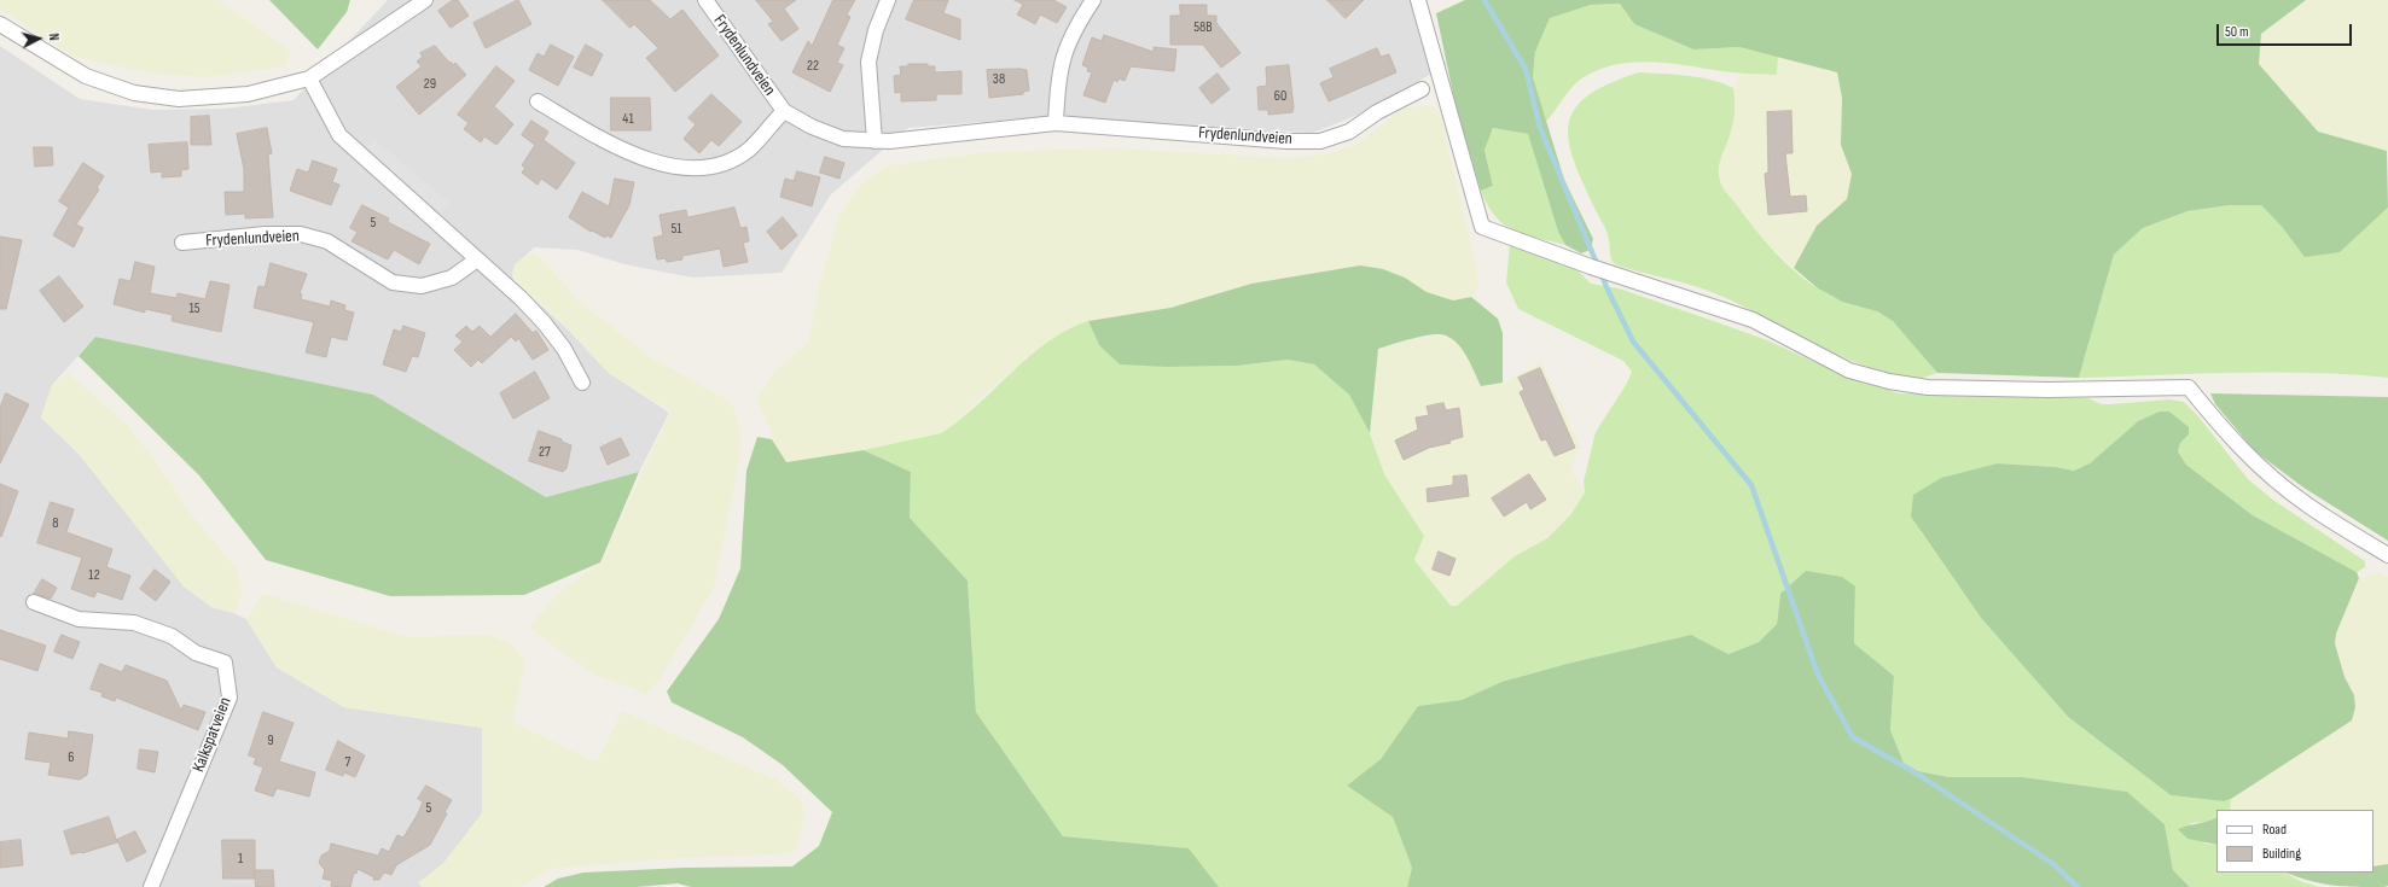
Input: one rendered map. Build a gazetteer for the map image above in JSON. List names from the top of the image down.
{
  "streets": {
    "street": ["Frydenlundveien", "Kalkspatveien"]
  },
  "house_numbers": [
    "58B",
    "22",
    "38",
    "29",
    "60",
    "41",
    "5",
    "51",
    "15",
    "27",
    "8",
    "12",
    "9",
    "6",
    "7",
    "5",
    "1"
  ],
  "legend": ["Road", "Building"],
  "scale_bar": "50 m",
  "north": "right"
}
